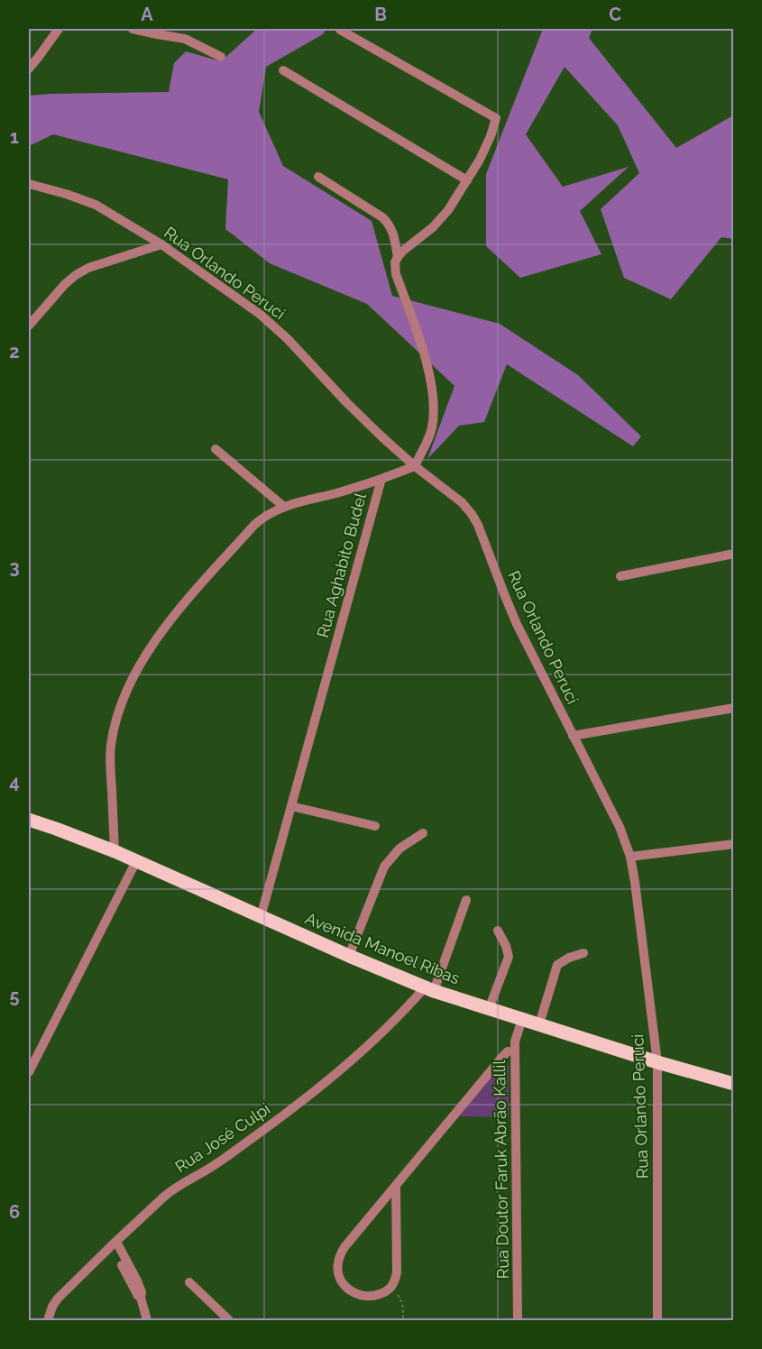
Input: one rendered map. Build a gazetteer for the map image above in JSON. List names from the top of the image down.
{
  "streets": {
    "main road": ["Avenida Manoel Ribas"],
    "street": [
      "Rua Orlando Peruci",
      "Rua Aghabito Budel",
      "Rua José Culpi",
      "Rua Doutor Faruk Abrão Kallil"
    ]
  },
  "crossings": [
    ["Rua Orlando Peruci", "Rua Aghabito Budel"],
    ["Rua Orlando Peruci", "Avenida Manoel Ribas"],
    ["Rua Aghabito Budel", "Avenida Manoel Ribas"],
    ["Avenida Manoel Ribas", "Rua José Culpi"],
    ["Avenida Manoel Ribas", "Rua Doutor Faruk Abrão Kallil"]
  ],
  "grid": {
    "columns": ["A", "B", "C"],
    "rows": [
      "1",
      "2",
      "3",
      "4",
      "5",
      "6"
    ]
  }
}
